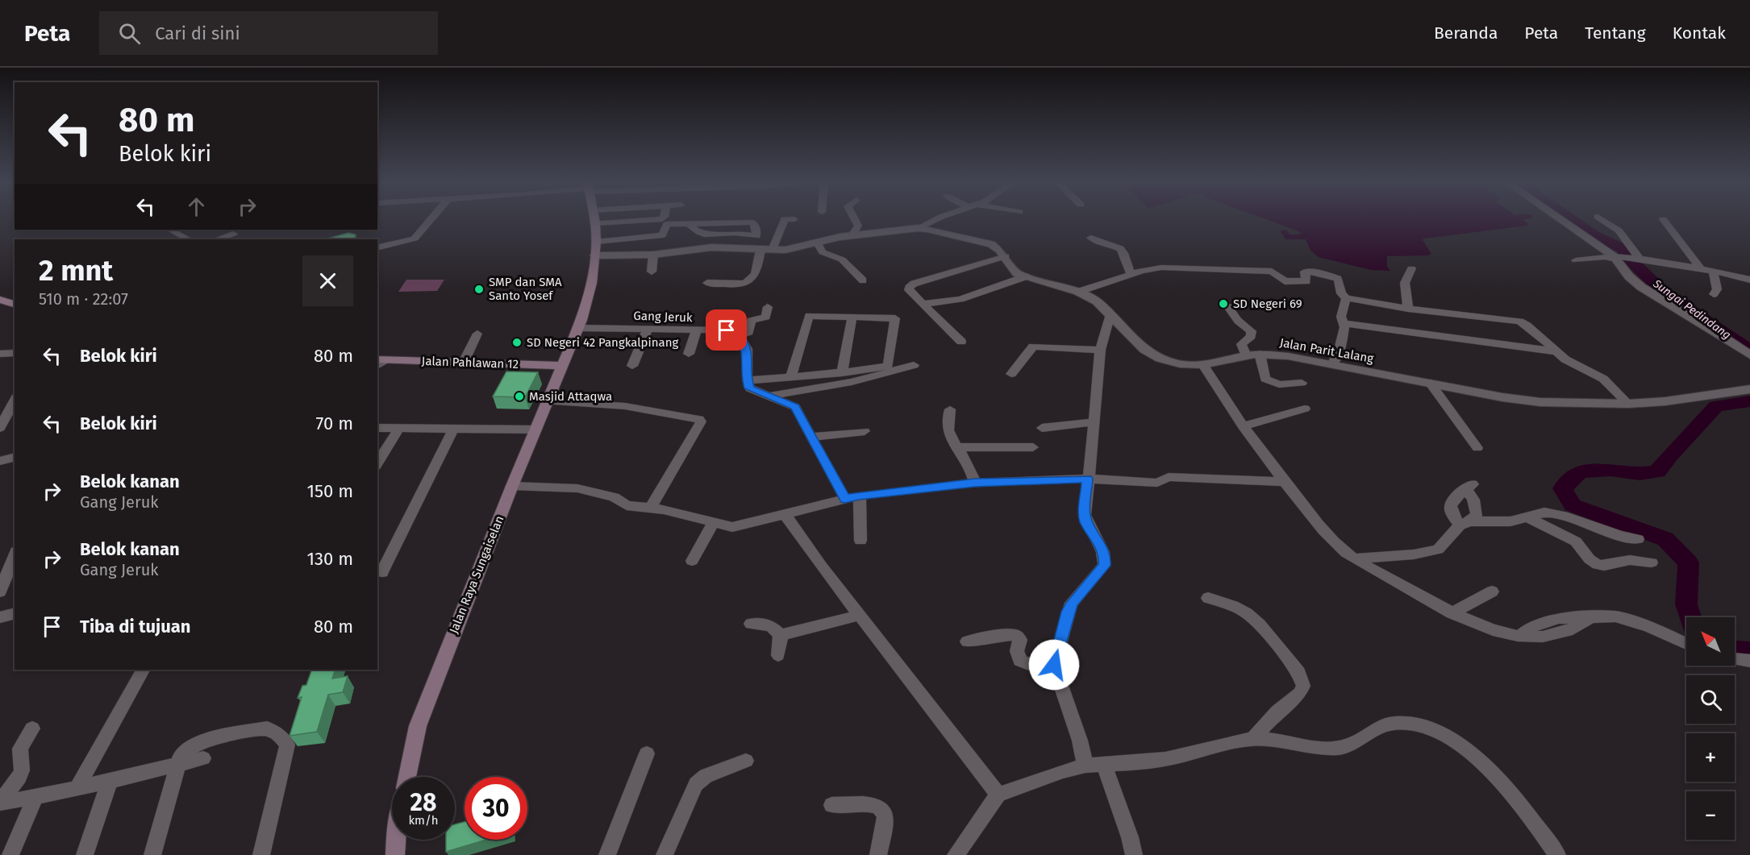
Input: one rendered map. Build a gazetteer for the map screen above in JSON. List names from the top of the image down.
{
  "streets": {
    "main road": ["Jalan Pahlawan 12", "Jalan Raya Sungaiselan"],
    "street": ["Gang Jeruk", "Jalan Parit Lalang"]
  },
  "crossings": [
    ["Gang Jeruk", "Jalan Raya Sungaiselan"],
    ["Jalan Parit Lalang", "Jalan Raya Sungaiselan"],
    ["Jalan Pahlawan 12", "Jalan Raya Sungaiselan"]
  ],
  "water": ["Sungai Pedindang"],
  "places": [
    "SMP dan SMA Santo Yosef",
    "SD Negeri 69",
    "SD Negeri 42 Pangkalpinang",
    "Masjid Attaqwa"
  ],
  "north": "top left",
  "page": {
    "header": "Peta",
    "search": "Cari di sini",
    "nav": [
      "Beranda",
      "Peta",
      "Tentang",
      "Kontak"
    ],
    "turn": ["80 m", "Belok kiri"],
    "heading": ["2 mnt", "510 m · 22:07"],
    "list": [
      {
        "name": "Belok kiri",
        "value": "80 m"
      },
      {
        "name": "Belok kiri",
        "value": "70 m"
      },
      {
        "name": "Belok kanan",
        "note": "Gang Jeruk",
        "value": "150 m"
      },
      {
        "name": "Belok kanan",
        "note": "Gang Jeruk",
        "value": "130 m"
      },
      {
        "name": "Tiba di tujuan",
        "value": "80 m"
      }
    ],
    "map_buttons": ["+", "−"],
    "speed": "28 km/h",
    "limit": "30"
  }
}
